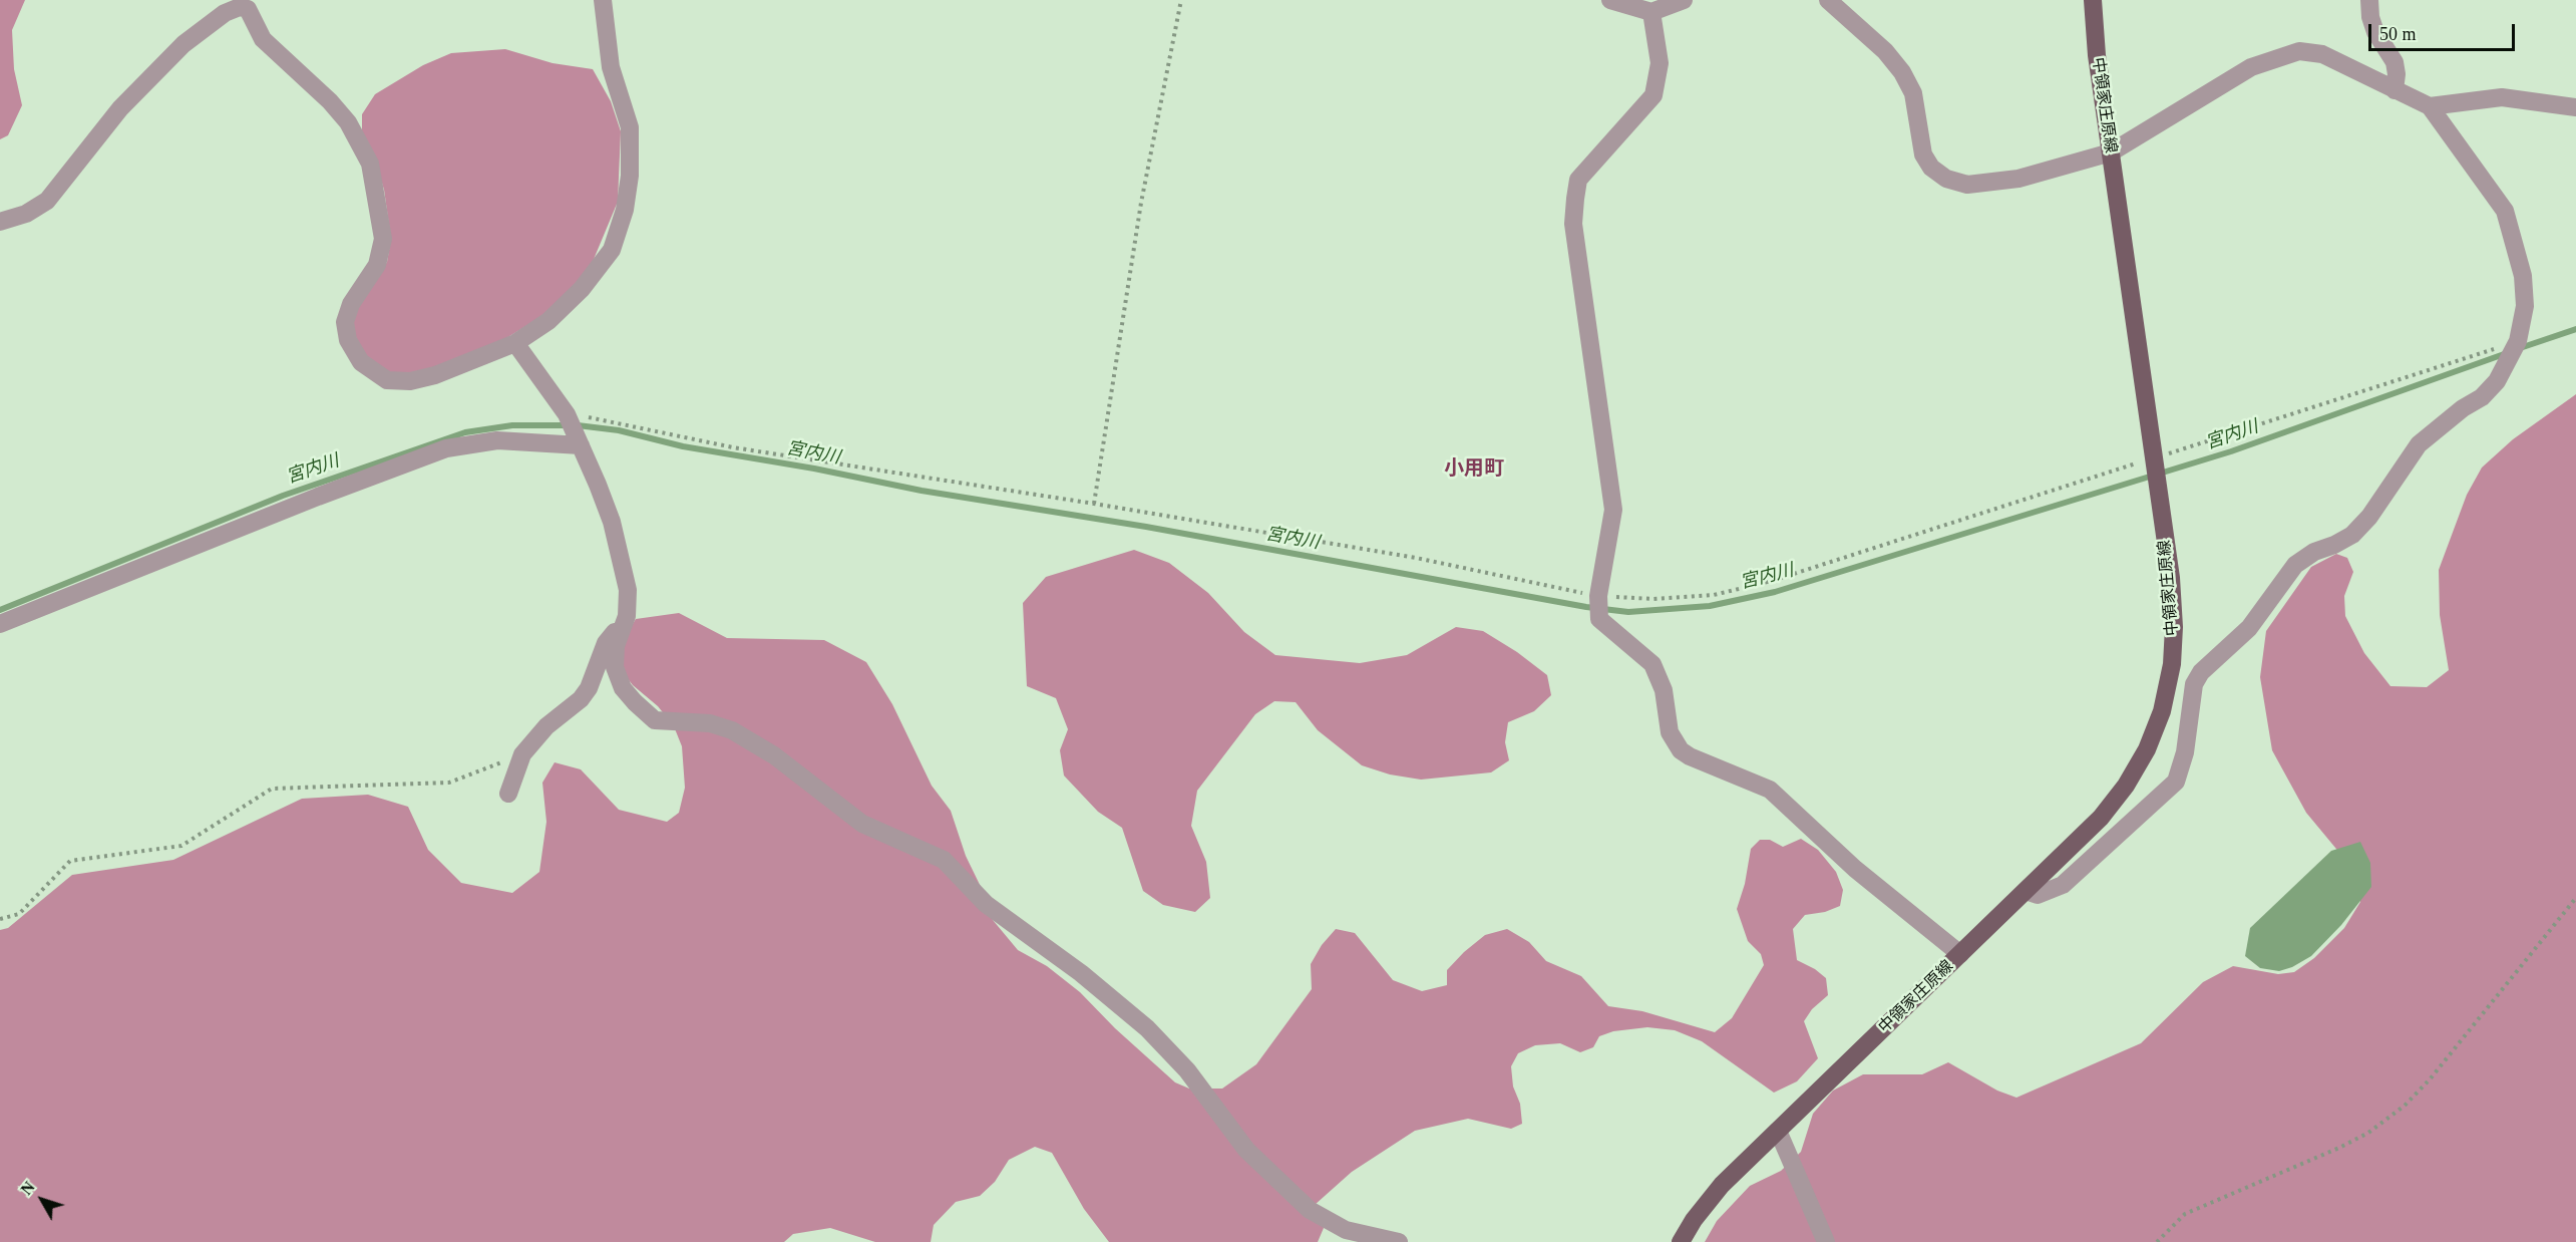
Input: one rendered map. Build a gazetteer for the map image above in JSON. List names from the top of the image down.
{
  "streets": {
    "main road": ["中領家庄原線"]
  },
  "districts": ["小用町"],
  "water": ["宮内川"],
  "scale_bar": "50 m",
  "north": "top left"
}
